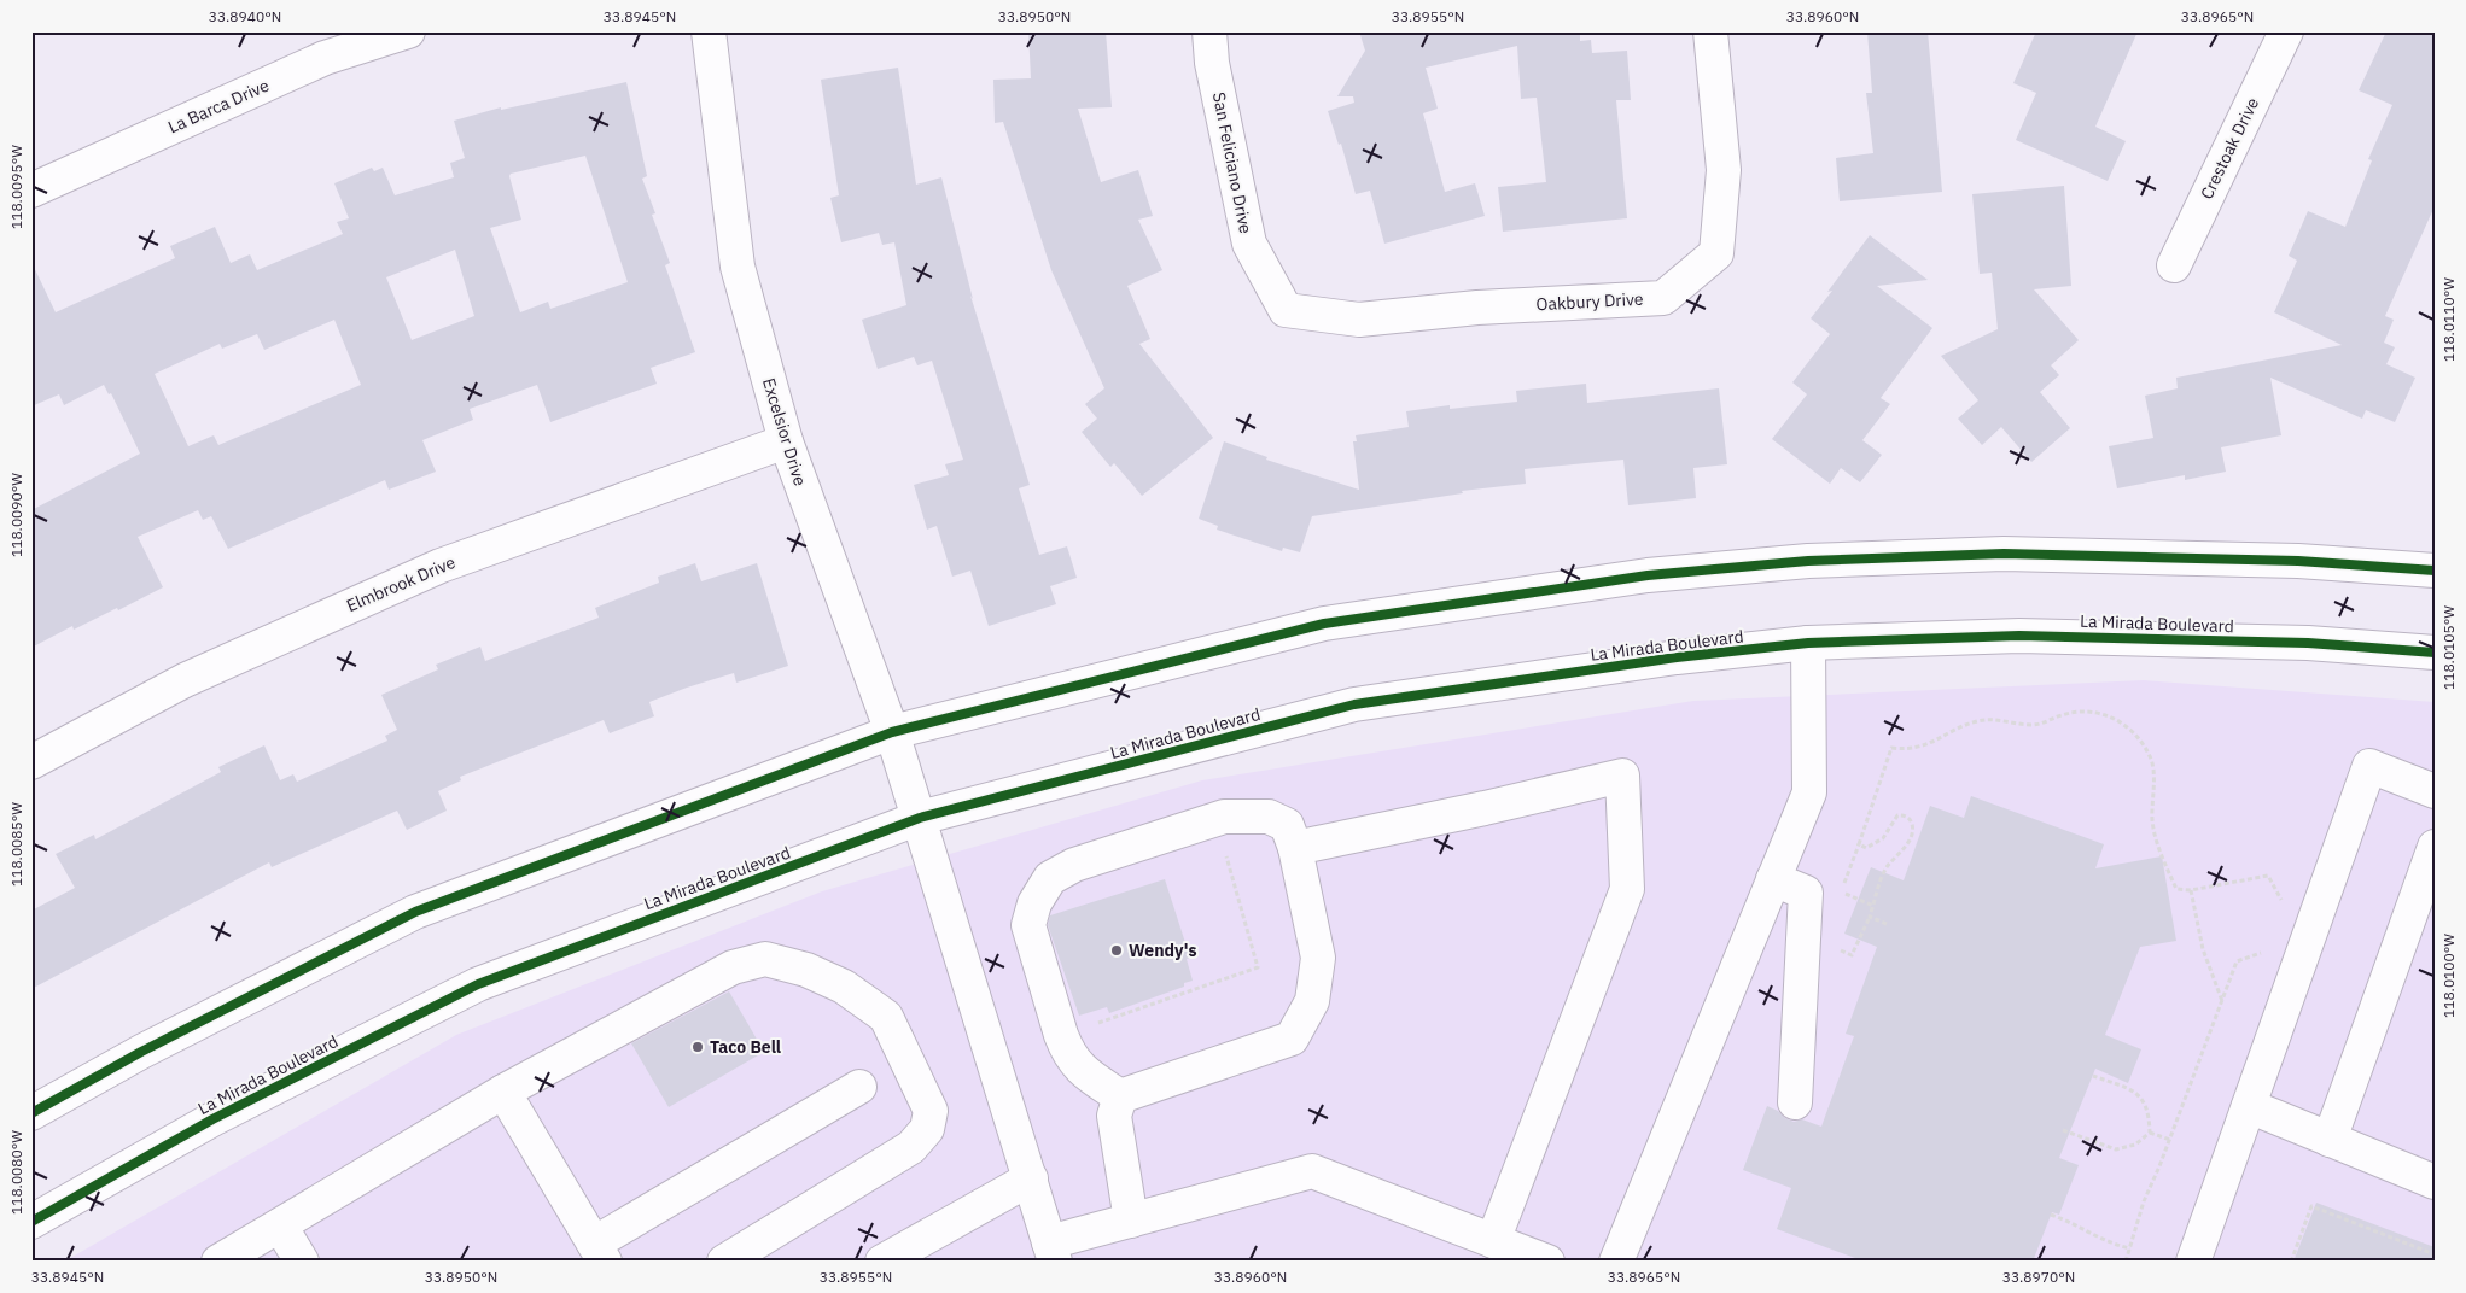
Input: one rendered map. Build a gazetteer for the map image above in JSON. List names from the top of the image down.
{
  "streets": {
    "main road": [
      "La Barca Drive",
      "Crestoak Drive",
      "San Feliciano Drive",
      "Oakbury Drive",
      "Excelsior Drive",
      "Elmbrook Drive",
      "La Mirada Boulevard"
    ]
  },
  "crossings": [
    ["San Feliciano Drive", "Oakbury Drive"],
    ["Excelsior Drive", "Elmbrook Drive"],
    ["Excelsior Drive", "La Mirada Boulevard"]
  ],
  "places": ["Wendy's", "Taco Bell"],
  "coordinates": [
    "33.8940°N",
    "33.8945°N",
    "33.8950°N",
    "33.8955°N",
    "33.8960°N",
    "33.8965°N",
    "118.0095°W",
    "118.0110°W",
    "118.0090°W",
    "118.0105°W",
    "118.0085°W",
    "118.0100°W",
    "118.0080°W",
    "33.8970°N"
  ]
}
